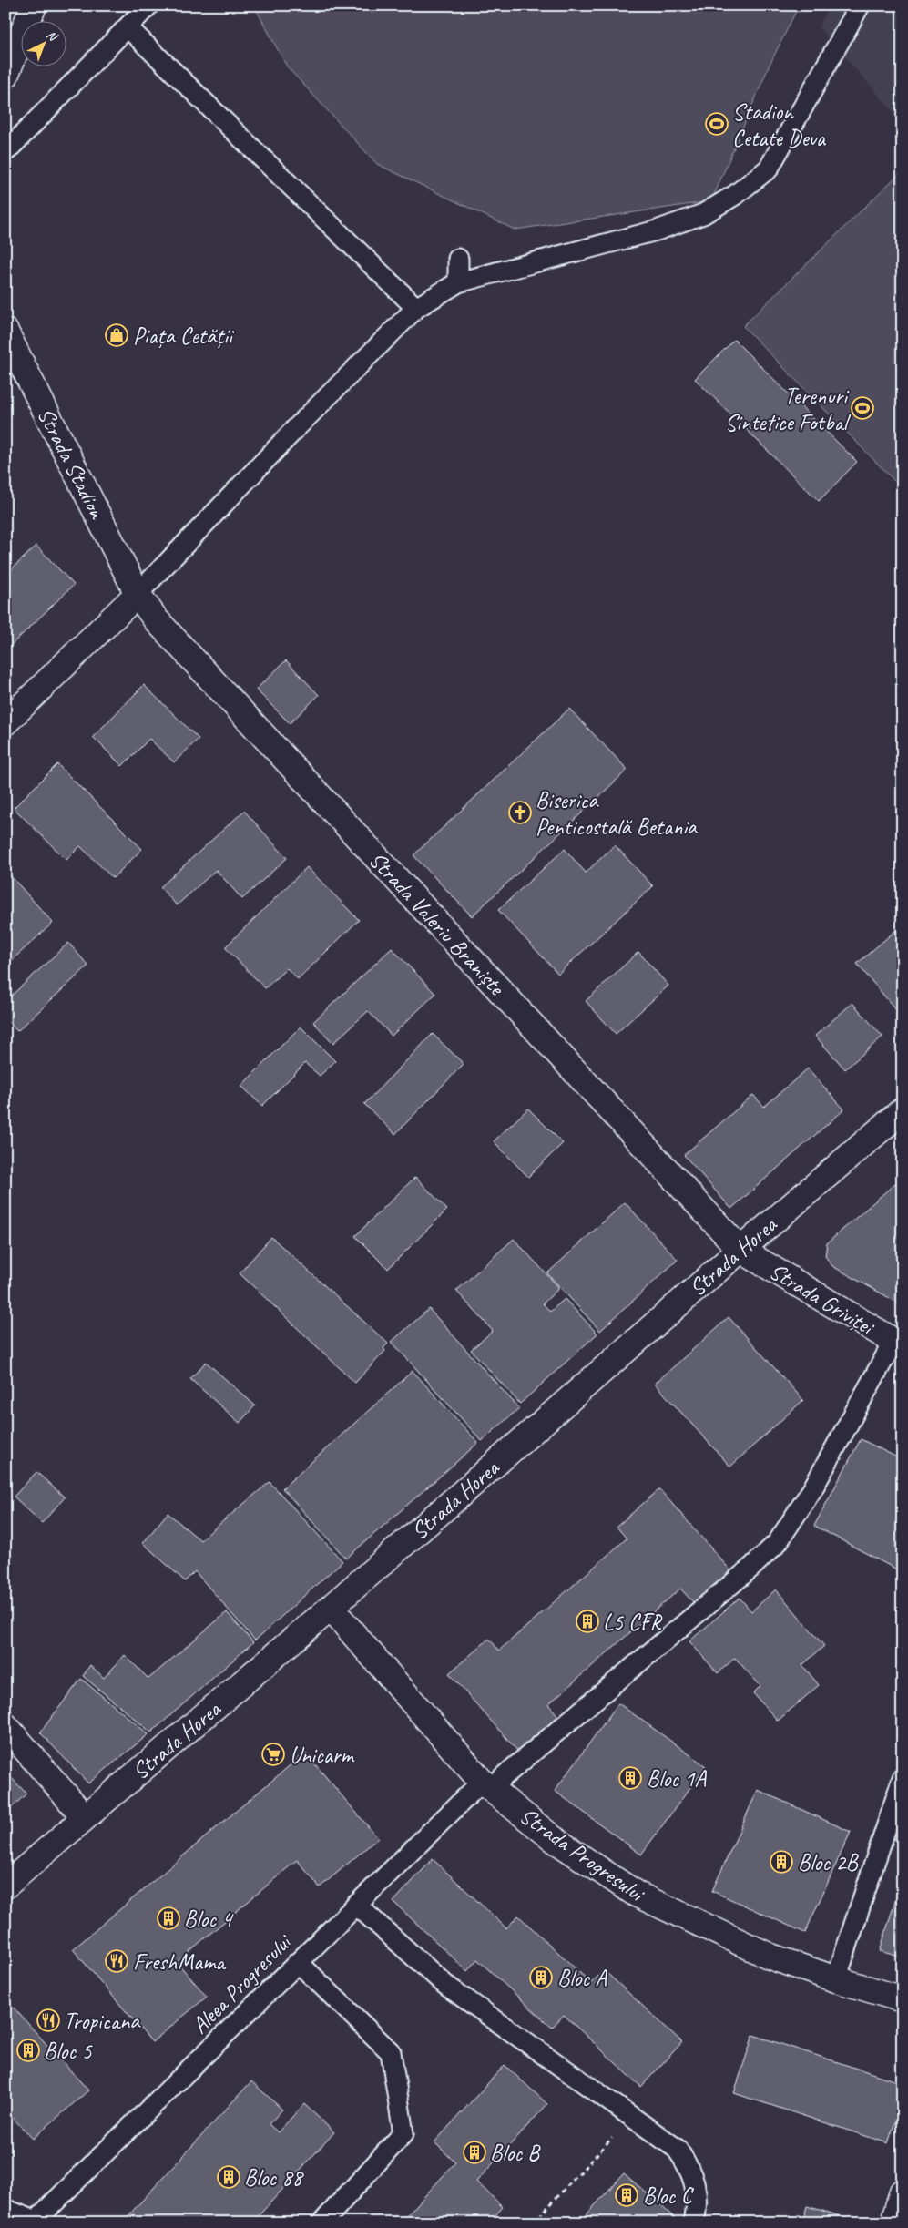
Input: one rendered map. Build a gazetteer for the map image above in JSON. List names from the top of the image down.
{
  "streets": {
    "street": [
      "Strada Stadion",
      "Strada Valeriu Braniște",
      "Strada Horea",
      "Strada Griviței",
      "Strada Progresului"
    ],
    "lane": ["Aleea Progresului"]
  },
  "crossings": [
    ["Strada Stadion", "Strada Valeriu Braniște"],
    ["Strada Valeriu Braniște", "Strada Horea"],
    ["Strada Valeriu Braniște", "Strada Griviței"],
    ["Strada Horea", "Strada Griviței"],
    ["Strada Horea", "Strada Progresului"],
    ["Strada Griviței", "Aleea Progresului"],
    ["Strada Progresului", "Aleea Progresului"]
  ],
  "places": {
    "sports": ["Stadion Cetate Deva", "Terenuri Sintetice Fotbal"],
    "shop": ["Piața Cetății"],
    "church": ["Biserica Penticostală Betania"],
    "building": [
      "L5 CFR",
      "Bloc 1A",
      "Bloc 2B",
      "Bloc 4",
      "Bloc A",
      "Bloc 5",
      "Bloc B",
      "Bloc 88",
      "Bloc C"
    ],
    "supermarket": ["Unicarm"],
    "restaurant": ["FreshMama", "Tropicana"]
  },
  "north": "top right"
}
